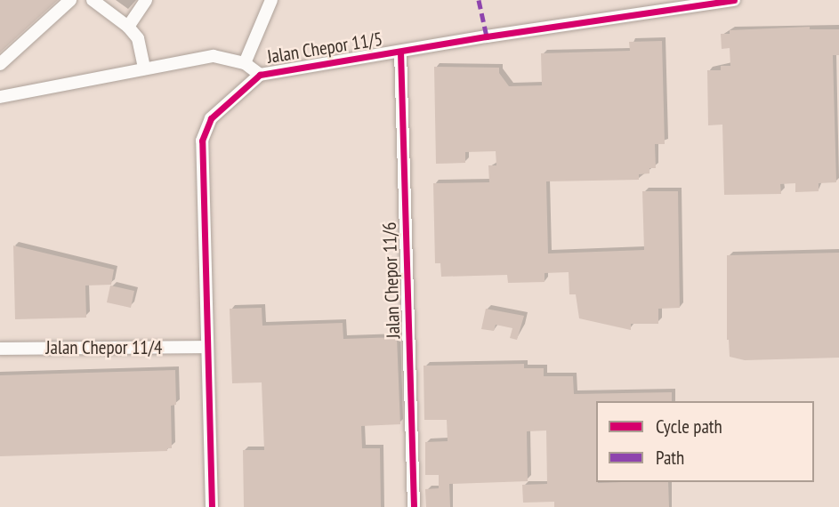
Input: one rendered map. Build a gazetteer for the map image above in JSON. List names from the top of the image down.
{
  "streets": {
    "street": ["Jalan Chepor 11/5", "Jalan Chepor 11/6", "Jalan Chepor 11/4"]
  },
  "crossings": [
    ["Jalan Chepor 11/5", "Jalan Chepor 11/6"],
    ["Jalan Chepor 11/5", "Jalan Chepor 11/4"]
  ],
  "legend": ["Cycle path", "Path"]
}
